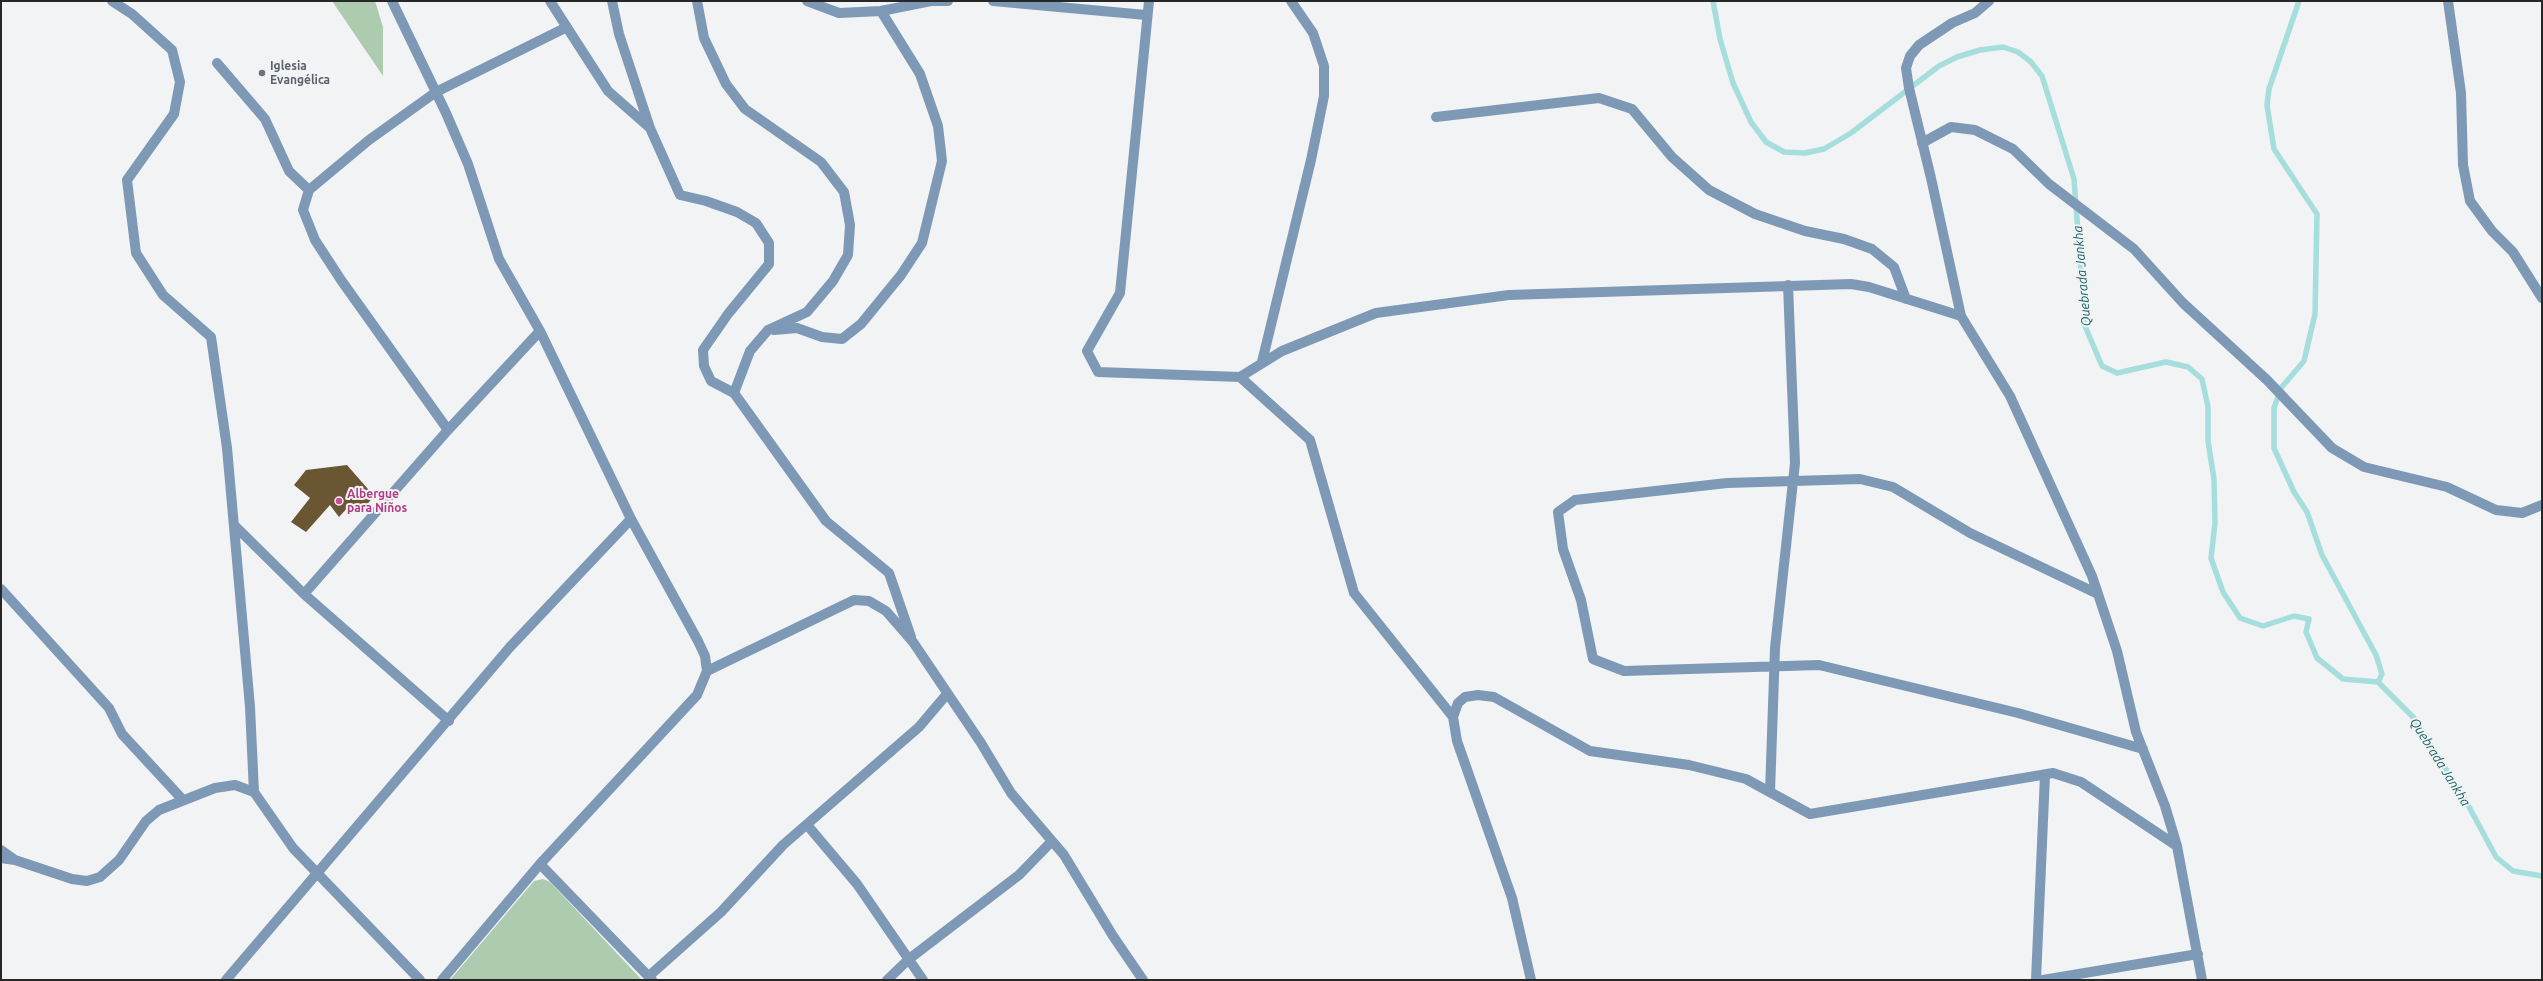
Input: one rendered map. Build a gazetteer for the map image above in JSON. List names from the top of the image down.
{
  "water": ["Quebrada Jankha"],
  "places": ["Iglesia Evangélica", "Albergue para Niños"]
}
